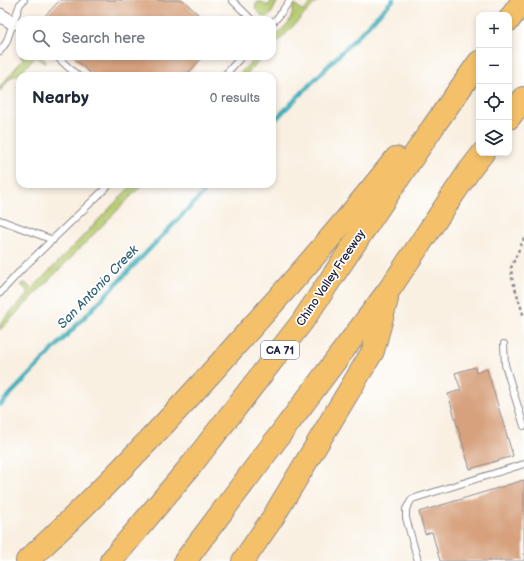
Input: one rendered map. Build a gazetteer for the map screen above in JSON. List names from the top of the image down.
{
  "streets": {
    "highway": ["Chino Valley Freeway", "CA 71"]
  },
  "water": ["San Antonio Creek"],
  "page": {
    "map_buttons": ["+", "−"],
    "search": "Search here",
    "heading": ["Nearby", "0 results"]
  }
}
